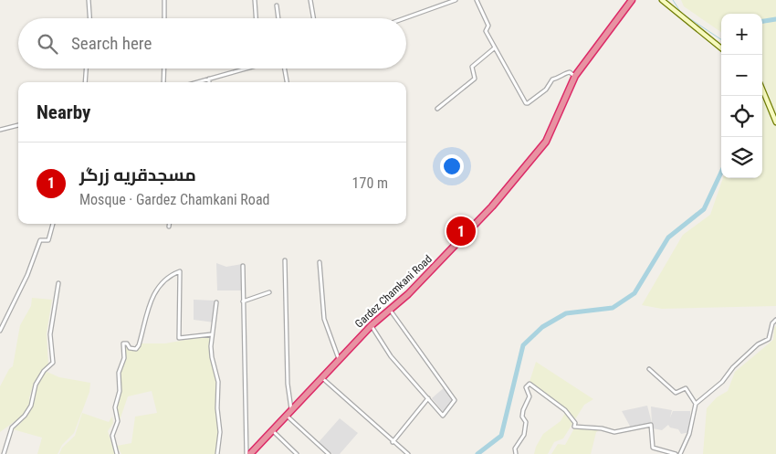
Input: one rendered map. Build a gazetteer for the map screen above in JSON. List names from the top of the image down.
{
  "streets": {
    "highway": ["Gardez Chamkani Road"]
  },
  "page": {
    "map_buttons": ["+", "−"],
    "search": "Search here",
    "heading": "Nearby",
    "list": [
      {
        "mark": "1",
        "name": "مسجدقریه زرگر",
        "note": "Mosque · Gardez Chamkani Road",
        "value": "170 m"
      }
    ],
    "pins": "1"
  }
}
